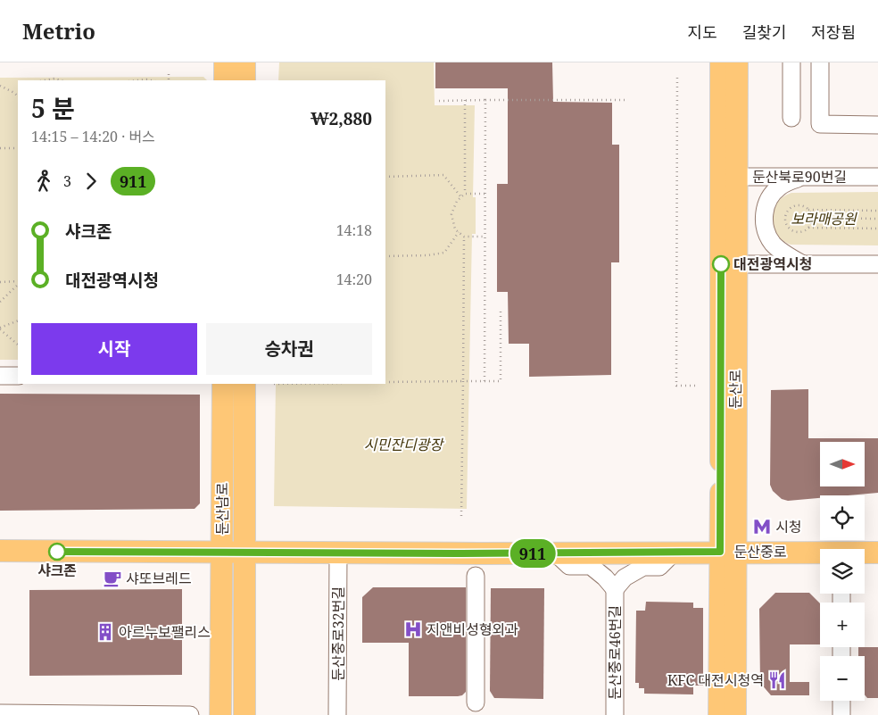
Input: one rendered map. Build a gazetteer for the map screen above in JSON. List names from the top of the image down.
{
  "streets": {
    "main road": ["둔산로", "둔산남로", "둔산중로"],
    "street": ["둔산북로90번길", "둔산중로32번길", "둔산중로46번길"]
  },
  "crossings": [
    ["둔산북로90번길", "둔산로"],
    ["둔산로", "둔산중로"],
    ["둔산남로", "둔산중로"],
    ["둔산중로", "둔산중로32번길"]
  ],
  "parks": ["보라매공원", "시민잔디광장"],
  "places": {
    "other": ["대전광역시청", "샤크존"],
    "metro station": ["시청"],
    "cafe": ["샤또브레드"],
    "hospital": ["지앤비성형외과"],
    "building": ["아르누보팰리스"],
    "restaurant": ["KFC 대전시청역"]
  },
  "lines": ["bus line 911"],
  "north": "right",
  "page": {
    "header": "Metrio",
    "nav": ["지도", "길찾기", "저장됨"],
    "on_map": "911",
    "heading": ["5 분", "14:15 – 14:20 · 버스", "₩2,880"],
    "legs": ["3", "911"],
    "list": [
      {
        "name": "샤크존",
        "value": "14:18"
      },
      {
        "name": "대전광역시청",
        "value": "14:20"
      }
    ],
    "buttons": ["시작", "승차권"],
    "map_buttons": ["+", "−"]
  }
}
